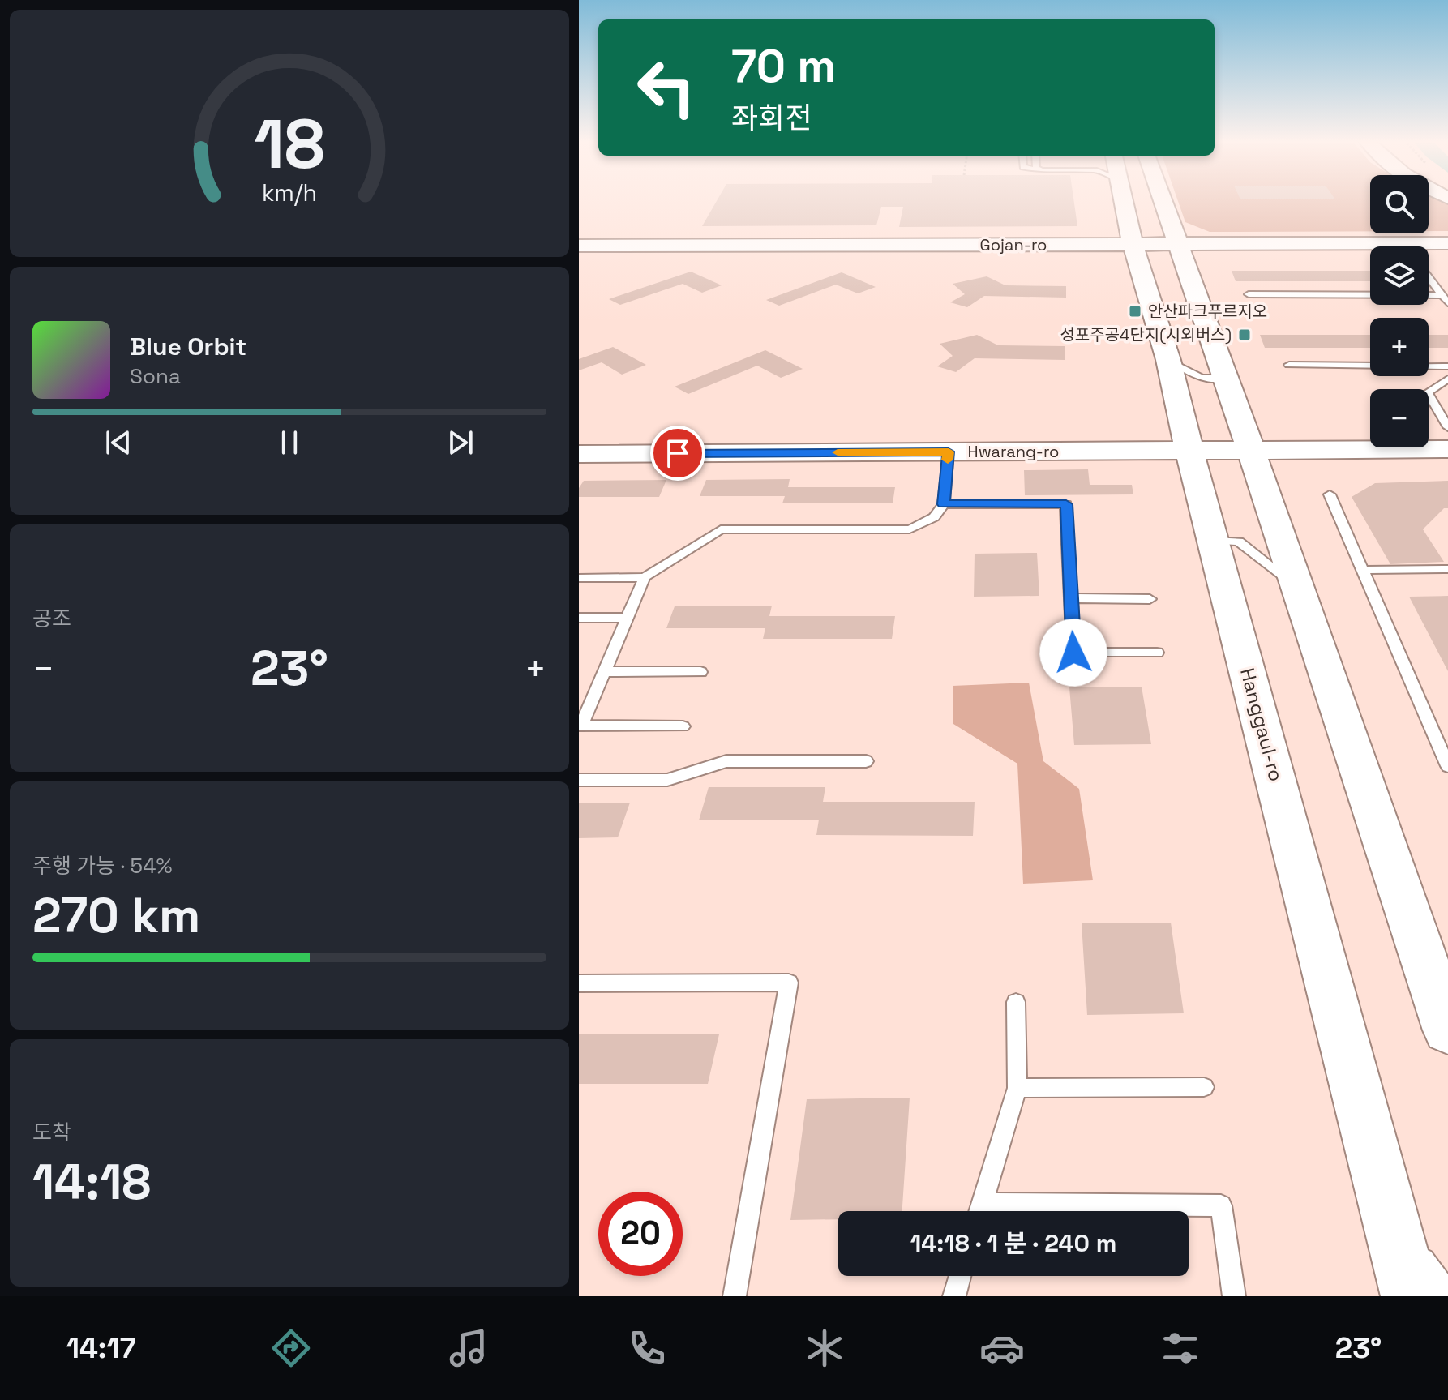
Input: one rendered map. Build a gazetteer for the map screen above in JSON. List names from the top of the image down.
{
  "streets": {
    "street": ["Gojan-ro", "Hwarang-ro", "Hanggaul-ro"]
  },
  "crossings": [
    ["Gojan-ro", "Hanggaul-ro"],
    ["Hwarang-ro", "Hanggaul-ro"]
  ],
  "places": {
    "transit": ["안산파크푸르지오", "성포주공4단지(시외버스)"]
  },
  "page": {
    "turn": ["70 m", "좌회전"],
    "map_buttons": ["+", "−"],
    "song": ["Blue Orbit", "Sona"],
    "tile": [
      "공조",
      ["주행 가능 · 54%", "270 km"],
      ["도착", "14:18"]
    ],
    "heat": ["−", "23°", "+"],
    "limit": "20",
    "trip": "14:18 · 1 분 · 240 m",
    "tabs": ["14:17", "23°"],
    "gauge": ["18", "km/h"]
  }
}
